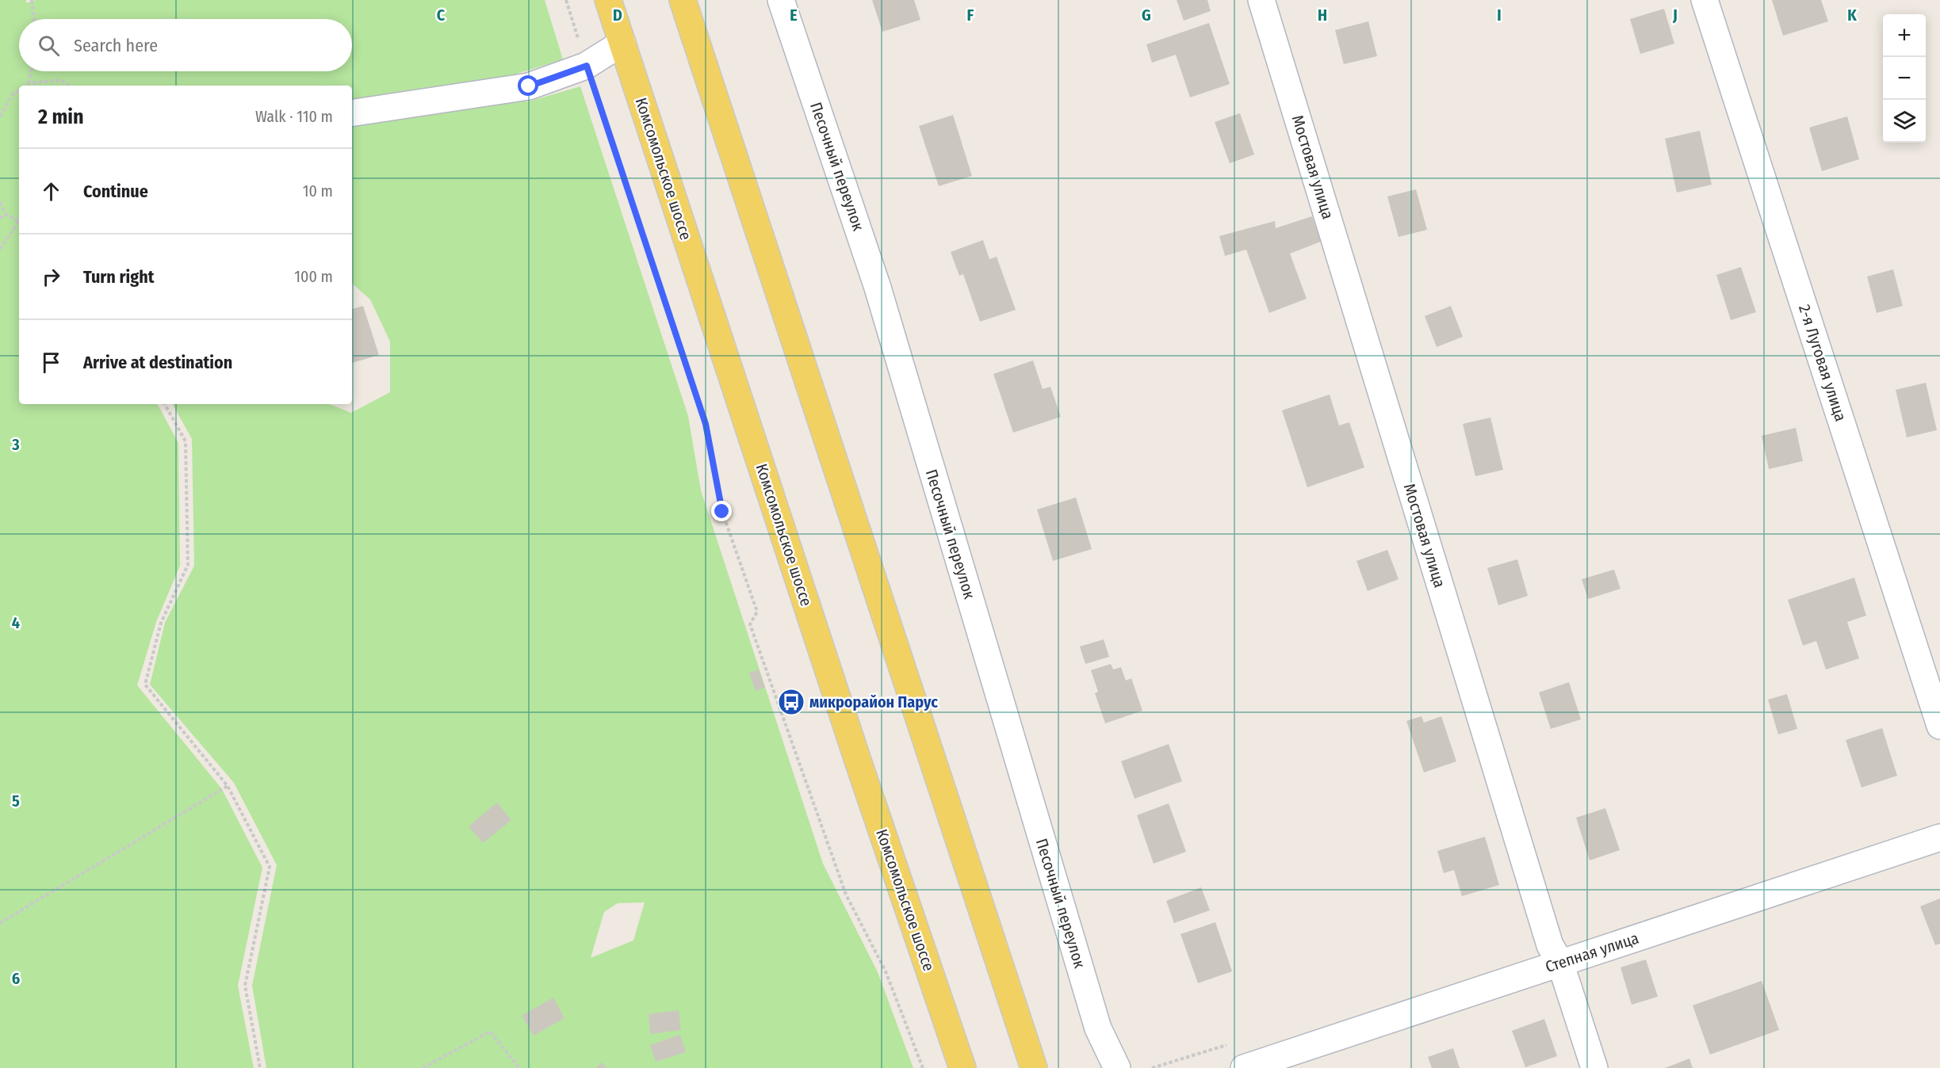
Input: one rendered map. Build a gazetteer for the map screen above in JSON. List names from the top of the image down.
{
  "streets": {
    "main road": ["Комсомольское шоссе"],
    "street": [
      "Песочный переулок",
      "Мостовая улица",
      "2-я Луговая улица",
      "Степная улица"
    ]
  },
  "crossings": [
    ["Мостовая улица", "Степная улица"]
  ],
  "places": {
    "bus stop": ["микрорайон Парус"]
  },
  "page": {
    "map_buttons": ["+", "−"],
    "search": "Search here",
    "heading": ["2 min", "Walk · 110 m"],
    "list": [
      ["Continue", "10 m"],
      ["Turn right", "100 m"],
      "Arrive at destination"
    ]
  },
  "grid": {
    "columns": [
      "C",
      "D",
      "E",
      "F",
      "G",
      "H",
      "I",
      "J",
      "K"
    ],
    "rows": [
      "3",
      "4",
      "5",
      "6"
    ]
  }
}
